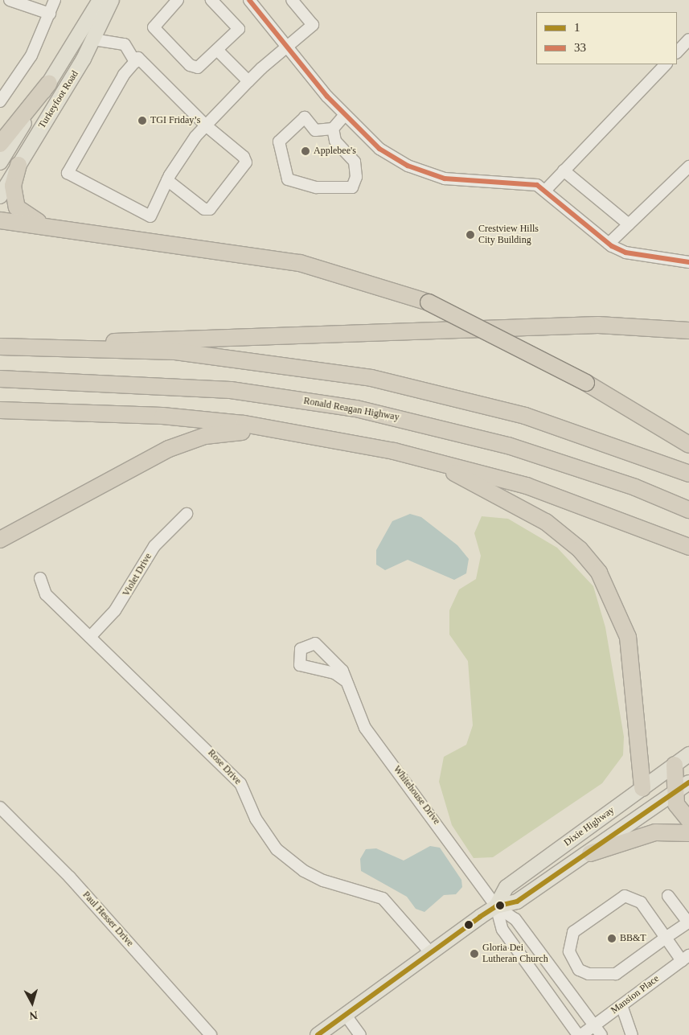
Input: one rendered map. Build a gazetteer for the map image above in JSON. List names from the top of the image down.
{
  "streets": {
    "highway": ["Ronald Reagan Highway"],
    "main road": ["Turkeyfoot Road", "Dixie Highway"],
    "street": [
      "Violet Drive",
      "Rose Drive",
      "Whitehouse Drive",
      "Paul Hesser Drive",
      "Mansion Place"
    ]
  },
  "crossings": [
    ["Violet Drive", "Rose Drive"],
    ["Rose Drive", "Dixie Highway"],
    ["Whitehouse Drive", "Dixie Highway"]
  ],
  "places": [
    "TGI Friday’s",
    "Applebee's",
    "Crestview Hills City Building",
    "BB&T",
    "Gloria Dei Lutheran Church"
  ],
  "lines": ["transit line 33", "transit line 1"],
  "legend": ["1", "33"],
  "north": "bottom"
}
